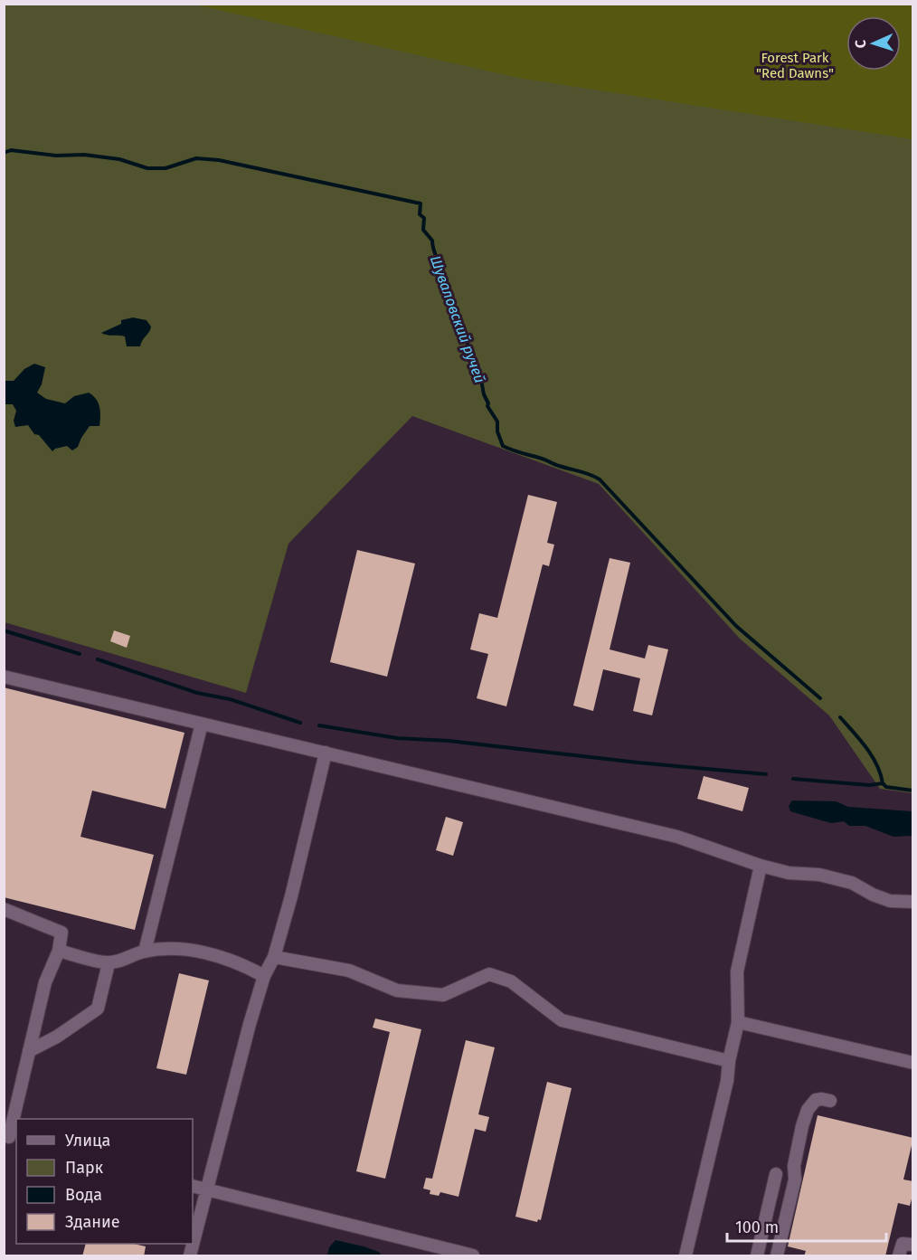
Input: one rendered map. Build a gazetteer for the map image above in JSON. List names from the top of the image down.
{
  "water": ["Шуваловский ручей"],
  "parks": ["Forest Park \"Red Dawns\""],
  "legend": [
    "Улица",
    "Парк",
    "Вода",
    "Здание"
  ],
  "scale_bar": "100 m",
  "north": "left"
}
